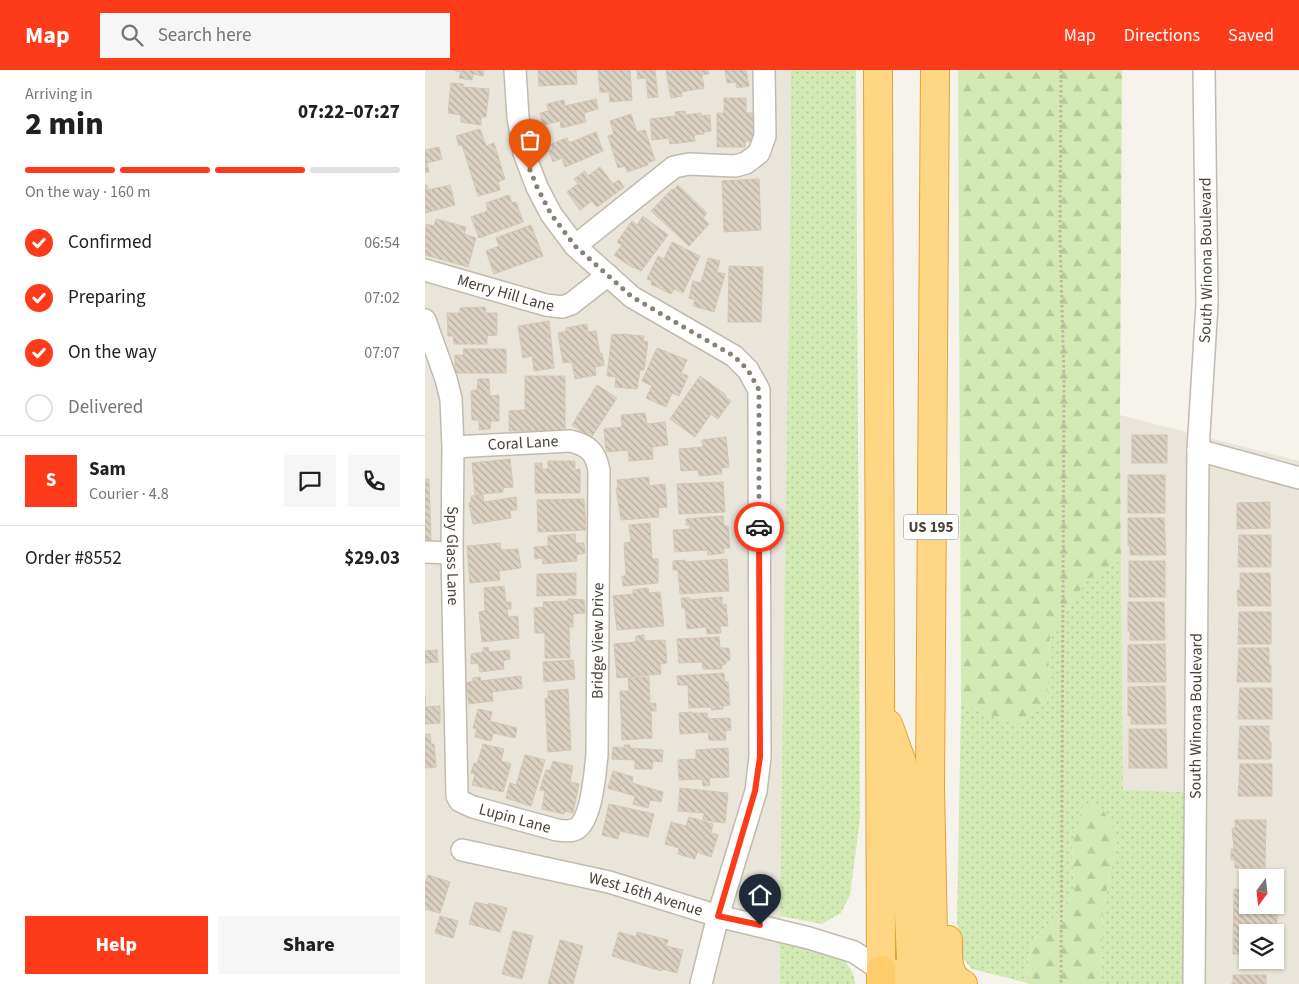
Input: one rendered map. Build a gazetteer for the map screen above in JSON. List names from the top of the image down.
{
  "streets": {
    "highway": ["US 195"],
    "street": [
      "South Winona Boulevard",
      "Merry Hill Lane",
      "Coral Lane",
      "Spy Glass Lane",
      "Bridge View Drive",
      "Lupin Lane",
      "West 16th Avenue"
    ]
  },
  "crossings": [
    ["Coral Lane", "Spy Glass Lane"],
    ["Coral Lane", "Bridge View Drive"],
    ["US 195", "West 16th Avenue"],
    ["Spy Glass Lane", "Lupin Lane"],
    ["Bridge View Drive", "Lupin Lane"]
  ],
  "north": "bottom",
  "page": {
    "header": "Map",
    "search": "Search here",
    "nav": ["Map", "Directions", "Saved"],
    "heading": ["2 min", "Arriving in", "07:22–07:27"],
    "panel": [
      "Sam",
      "Courier · 4.8",
      "Order #8552",
      "$29.03"
    ],
    "bar": "On the way · 160 m",
    "list": [
      ["Confirmed", "06:54"],
      ["Preparing", "07:02"],
      ["On the way", "07:07"],
      "Delivered"
    ],
    "round": "S",
    "buttons": ["Help", "Share"]
  }
}
